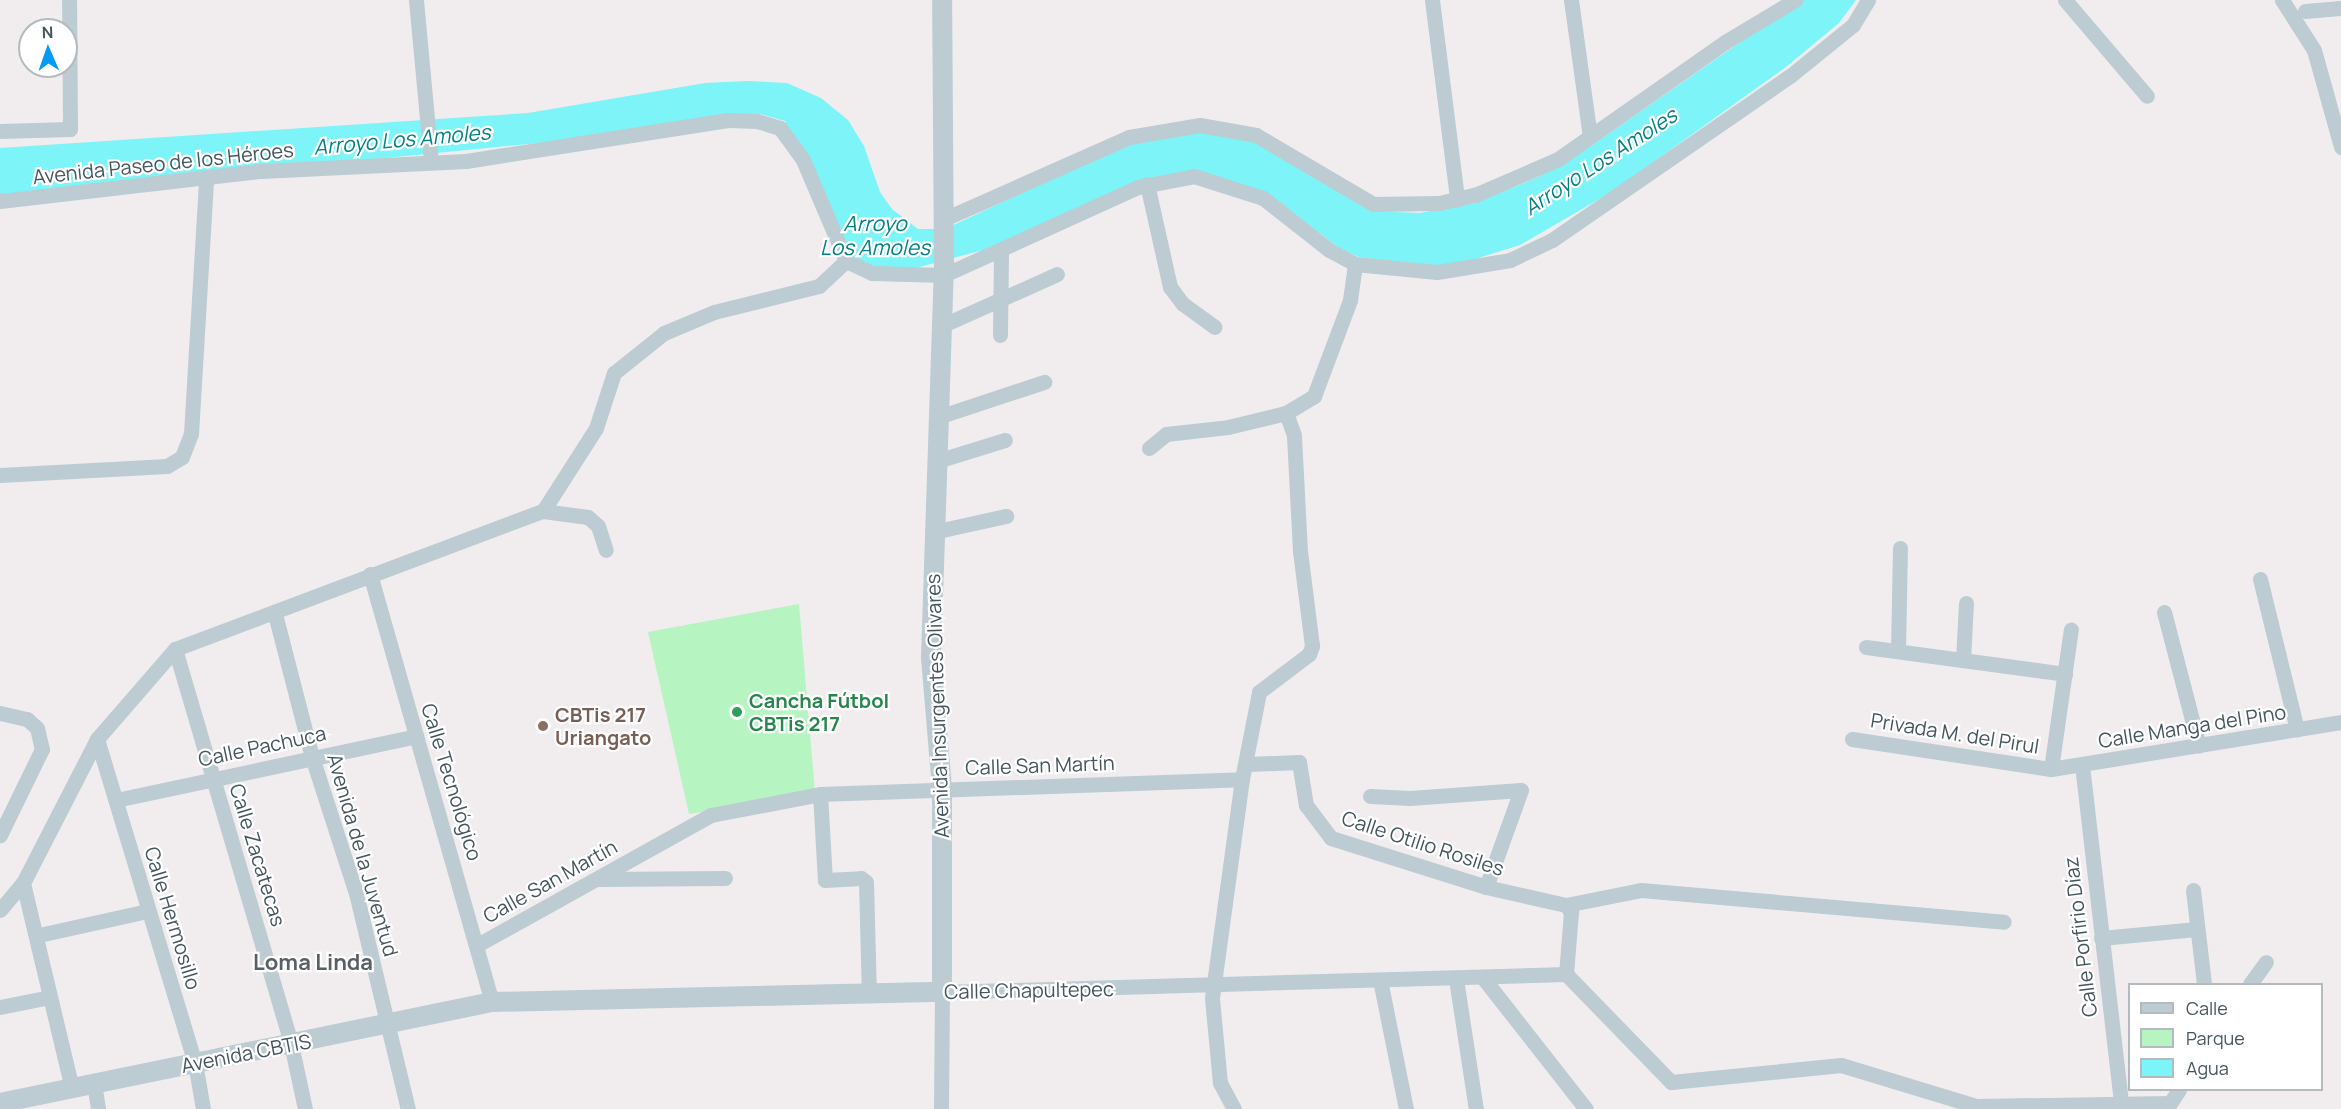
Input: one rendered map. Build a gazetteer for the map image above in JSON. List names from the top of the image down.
{
  "streets": {
    "street": [
      "Avenida Paseo de los Héroes",
      "Avenida Insurgentes Olivares",
      "Calle Manga del Pino",
      "Privada M. del Pirul",
      "Calle Pachuca",
      "Calle San Martín",
      "Calle Tecnológico",
      "Calle Otilio Rosiles",
      "Calle Zacatecas",
      "Avenida de la Juventud",
      "Calle Hermosillo",
      "Calle Porfirio Díaz",
      "Calle Chapultepec",
      "Avenida CBTIS"
    ]
  },
  "crossings": [
    ["Avenida Insurgentes Olivares", "Calle San Martín"],
    ["Avenida Insurgentes Olivares", "Calle Chapultepec"],
    ["Calle Manga del Pino", "Privada M. del Pirul"],
    ["Calle Manga del Pino", "Calle Porfirio Díaz"],
    ["Calle Pachuca", "Calle Tecnológico"],
    ["Calle Pachuca", "Calle Zacatecas"],
    ["Calle Pachuca", "Avenida de la Juventud"],
    ["Calle Pachuca", "Calle Hermosillo"],
    ["Calle San Martín", "Calle Tecnológico"],
    ["Calle San Martín", "Calle Otilio Rosiles"],
    ["Calle Tecnológico", "Calle Chapultepec"],
    ["Calle Tecnológico", "Avenida CBTIS"],
    ["Calle Zacatecas", "Avenida CBTIS"],
    ["Avenida de la Juventud", "Avenida CBTIS"],
    ["Calle Hermosillo", "Avenida CBTIS"],
    ["Calle Chapultepec", "Avenida CBTIS"]
  ],
  "districts": ["Loma Linda"],
  "water": ["Arroyo Los Amoles"],
  "places": ["Cancha Fútbol CBTis 217", "CBTis 217 Uriangato"],
  "legend": ["Calle", "Parque", "Agua"],
  "north": "top"
}
